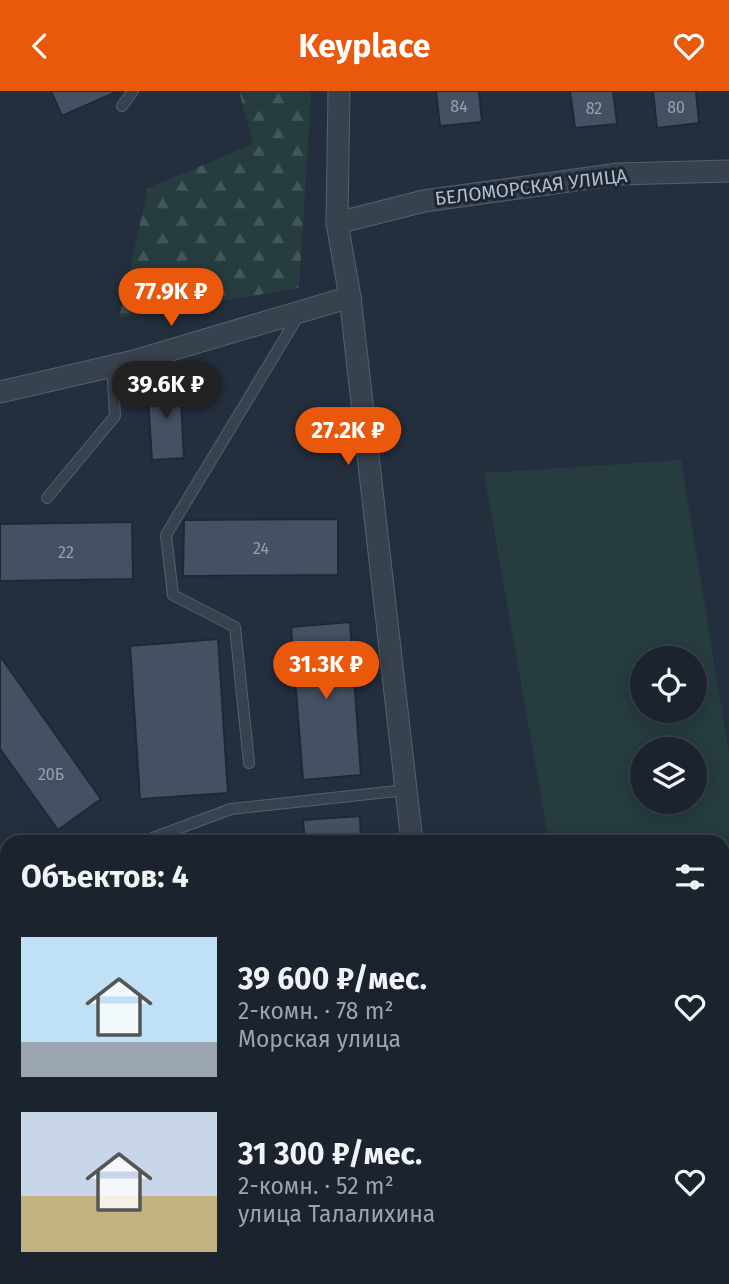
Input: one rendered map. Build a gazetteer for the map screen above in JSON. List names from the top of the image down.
{
  "streets": {
    "street": ["БЕЛОМОРСКАЯ УЛИЦА"]
  },
  "house_numbers": [
    "84",
    "80",
    "82",
    "24",
    "22",
    "20Б"
  ],
  "page": {
    "header": "Keyplace",
    "price": [
      "77.9K ₽",
      "39.6K ₽",
      "27.2K ₽",
      "31.3K ₽"
    ],
    "heading": "Объектов: 4",
    "list": [
      {
        "name": "39 600 ₽/мес.",
        "note": "2-комн. · 78 m² · Морская улица"
      },
      {
        "name": "31 300 ₽/мес.",
        "note": "2-комн. · 52 m² · улица Талалихина"
      }
    ]
  }
}
